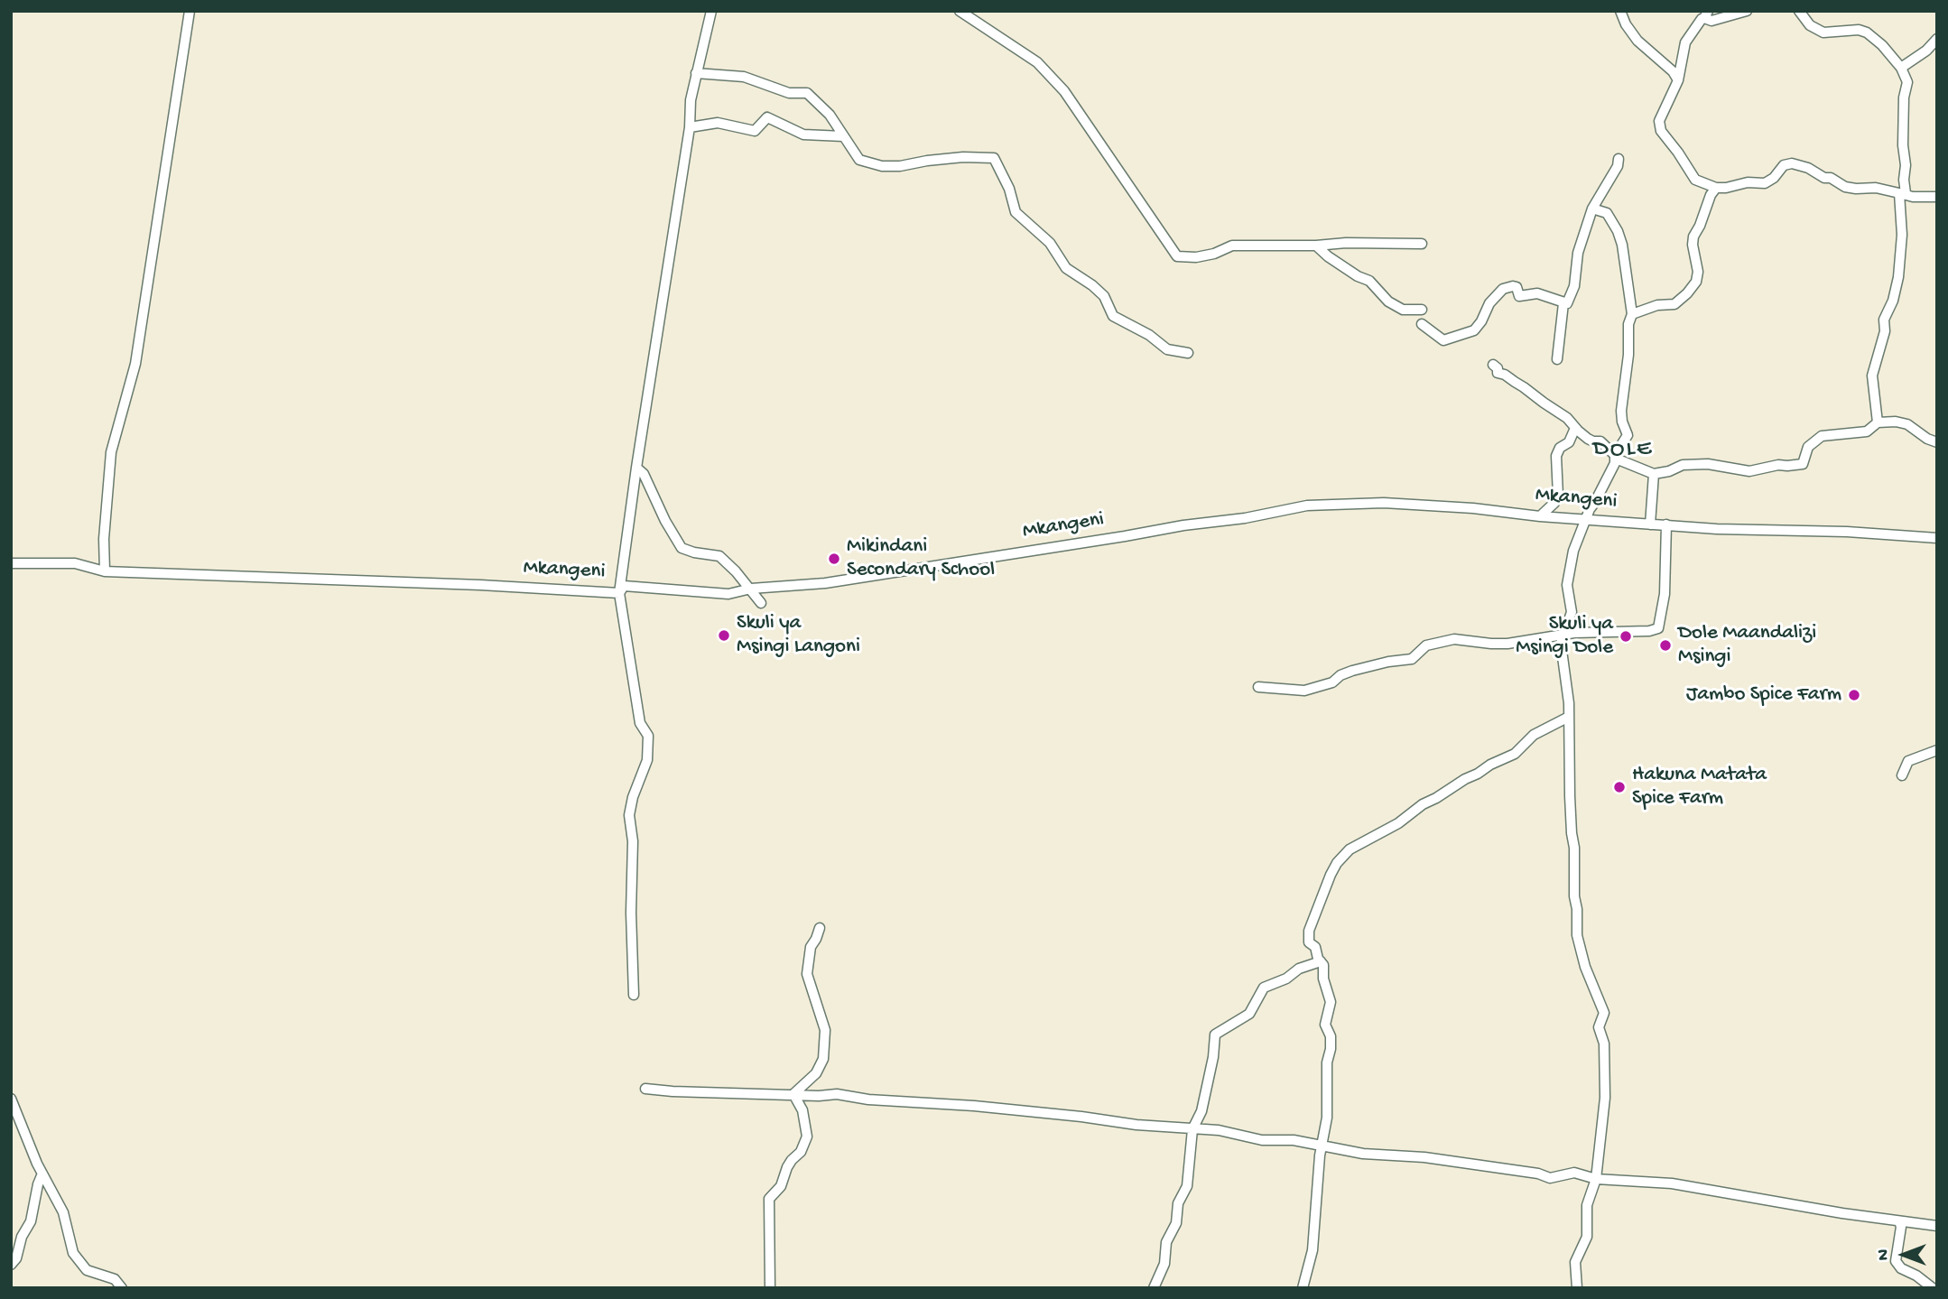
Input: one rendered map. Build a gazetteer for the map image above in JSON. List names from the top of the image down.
{
  "streets": {
    "street": ["Mkangeni"]
  },
  "districts": ["DOLE"],
  "places": [
    "Mikindani Secondary School",
    "Skuli ya Msingi Langoni",
    "Skuli ya Msingi Dole",
    "Dole Maandalizi Msingi",
    "Jambo Spice Farm",
    "Hakuna Matata Spice Farm"
  ],
  "north": "left"
}
